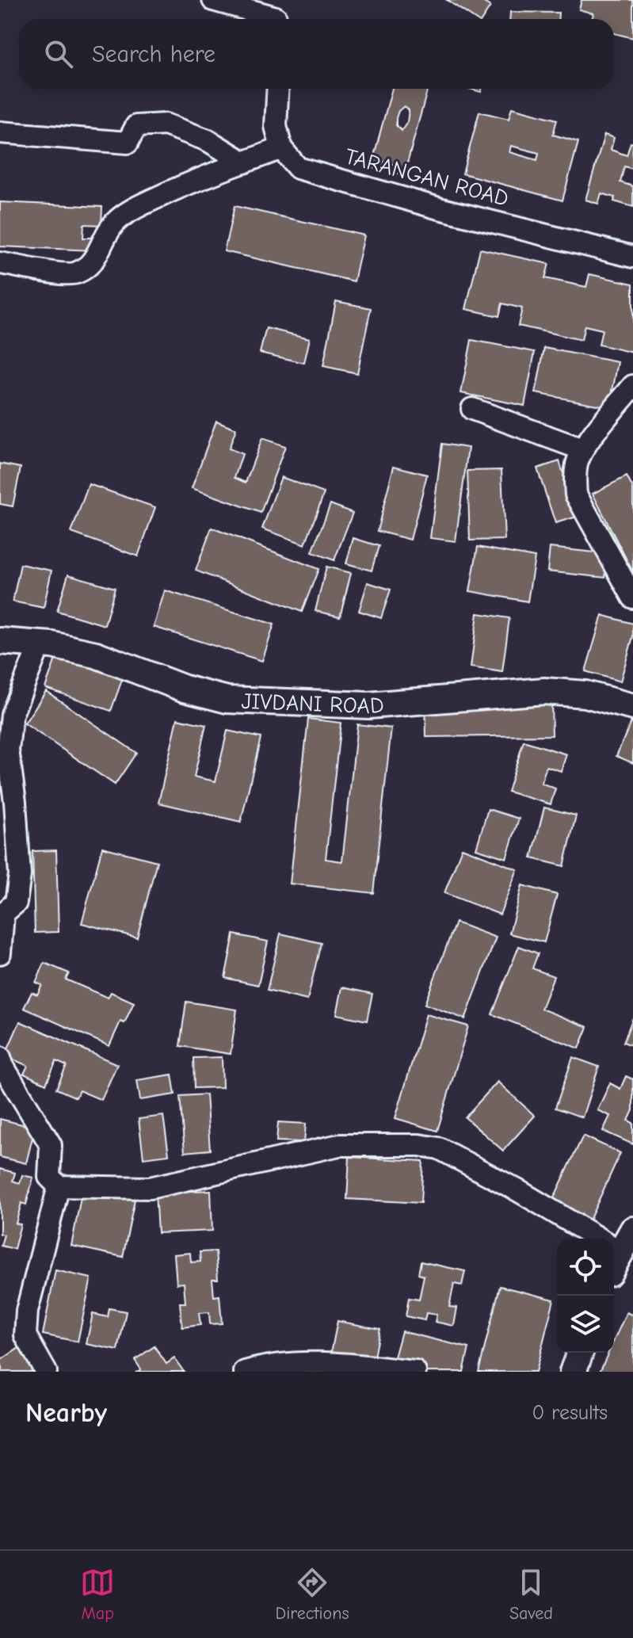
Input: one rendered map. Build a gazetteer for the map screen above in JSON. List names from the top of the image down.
{
  "streets": {
    "main road": ["JIVDANI ROAD"],
    "street": ["TARANGAN ROAD"]
  },
  "page": {
    "search": "Search here",
    "heading": ["Nearby", "0 results"],
    "nav": ["Map", "Directions", "Saved"]
  }
}
